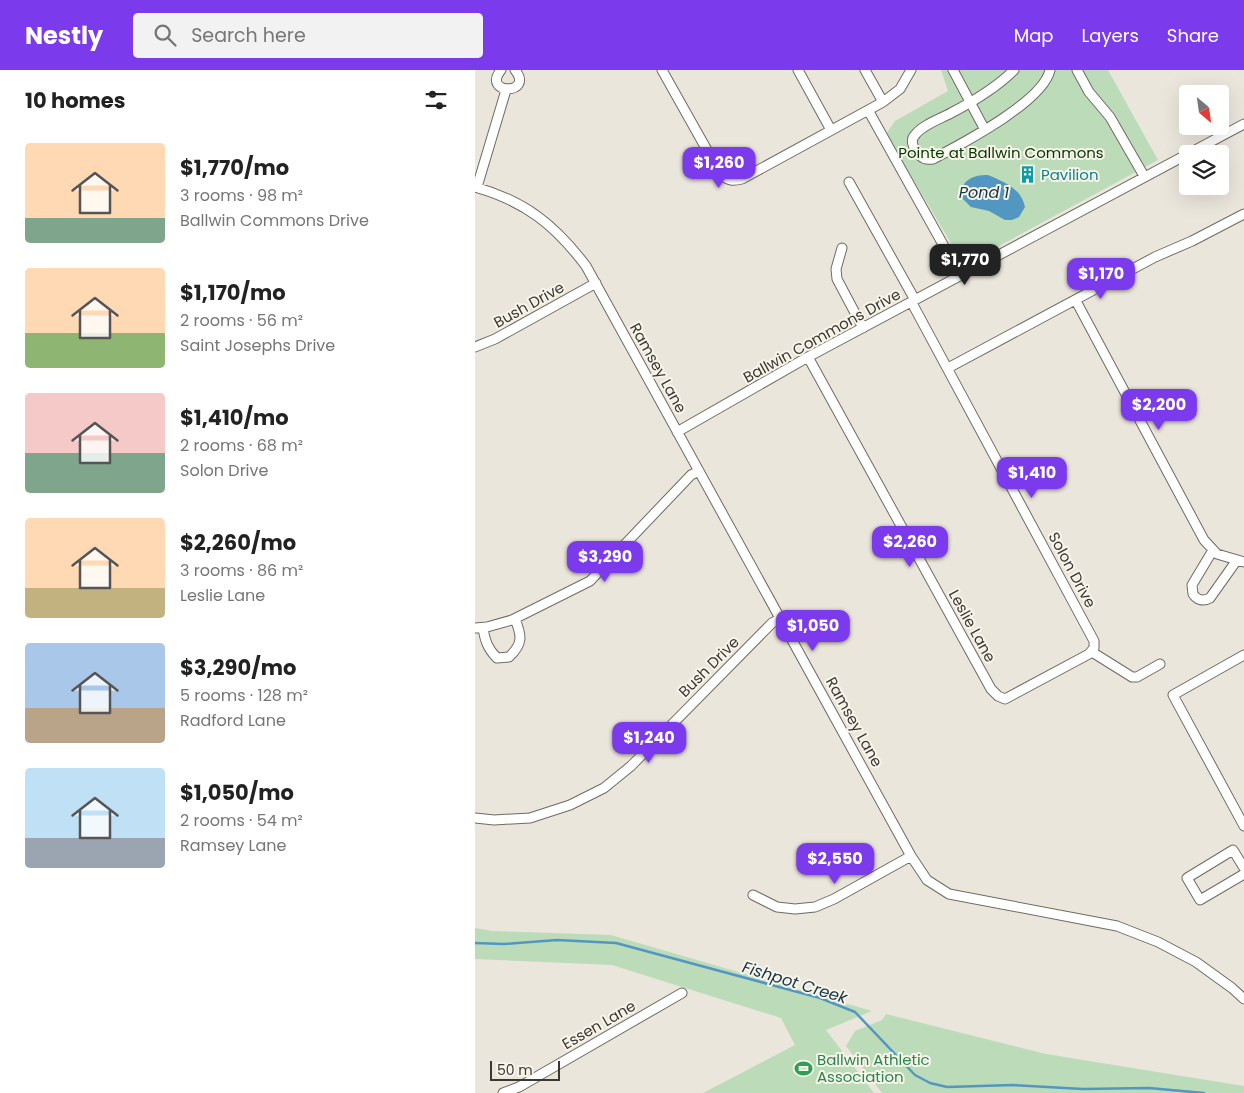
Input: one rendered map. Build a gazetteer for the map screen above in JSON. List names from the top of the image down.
{
  "streets": {
    "street": [
      "Bush Drive",
      "Ballwin Commons Drive",
      "Ramsey Lane",
      "Solon Drive",
      "Leslie Lane",
      "Essen Lane"
    ]
  },
  "crossings": [
    ["Bush Drive", "Ramsey Lane"],
    ["Ballwin Commons Drive", "Ramsey Lane"],
    ["Ballwin Commons Drive", "Solon Drive"],
    ["Ballwin Commons Drive", "Leslie Lane"],
    ["Solon Drive", "Leslie Lane"]
  ],
  "water": ["Pond 1", "Fishpot Creek"],
  "parks": ["Pointe at Ballwin Commons"],
  "places": {
    "building": ["Pavilion"],
    "sports": ["Ballwin Athletic Association"]
  },
  "scale_bar": "50 m",
  "north": "bottom right",
  "page": {
    "header": "Nestly",
    "search": "Search here",
    "nav": ["Map", "Layers", "Share"],
    "heading": "10 homes",
    "list": [
      {
        "name": "$1,770/mo",
        "note": "3 rooms · 98 m² · Ballwin Commons Drive"
      },
      {
        "name": "$1,170/mo",
        "note": "2 rooms · 56 m² · Saint Josephs Drive"
      },
      {
        "name": "$1,410/mo",
        "note": "2 rooms · 68 m² · Solon Drive"
      },
      {
        "name": "$2,260/mo",
        "note": "3 rooms · 86 m² · Leslie Lane"
      },
      {
        "name": "$3,290/mo",
        "note": "5 rooms · 128 m² · Radford Lane"
      },
      {
        "name": "$1,050/mo",
        "note": "2 rooms · 54 m² · Ramsey Lane"
      }
    ],
    "price": [
      "$1,260",
      "$1,770",
      "$1,170",
      "$2,200",
      "$1,410",
      "$2,260",
      "$3,290",
      "$1,050",
      "$1,240",
      "$2,550"
    ],
    "scale": "50 m"
  }
}
